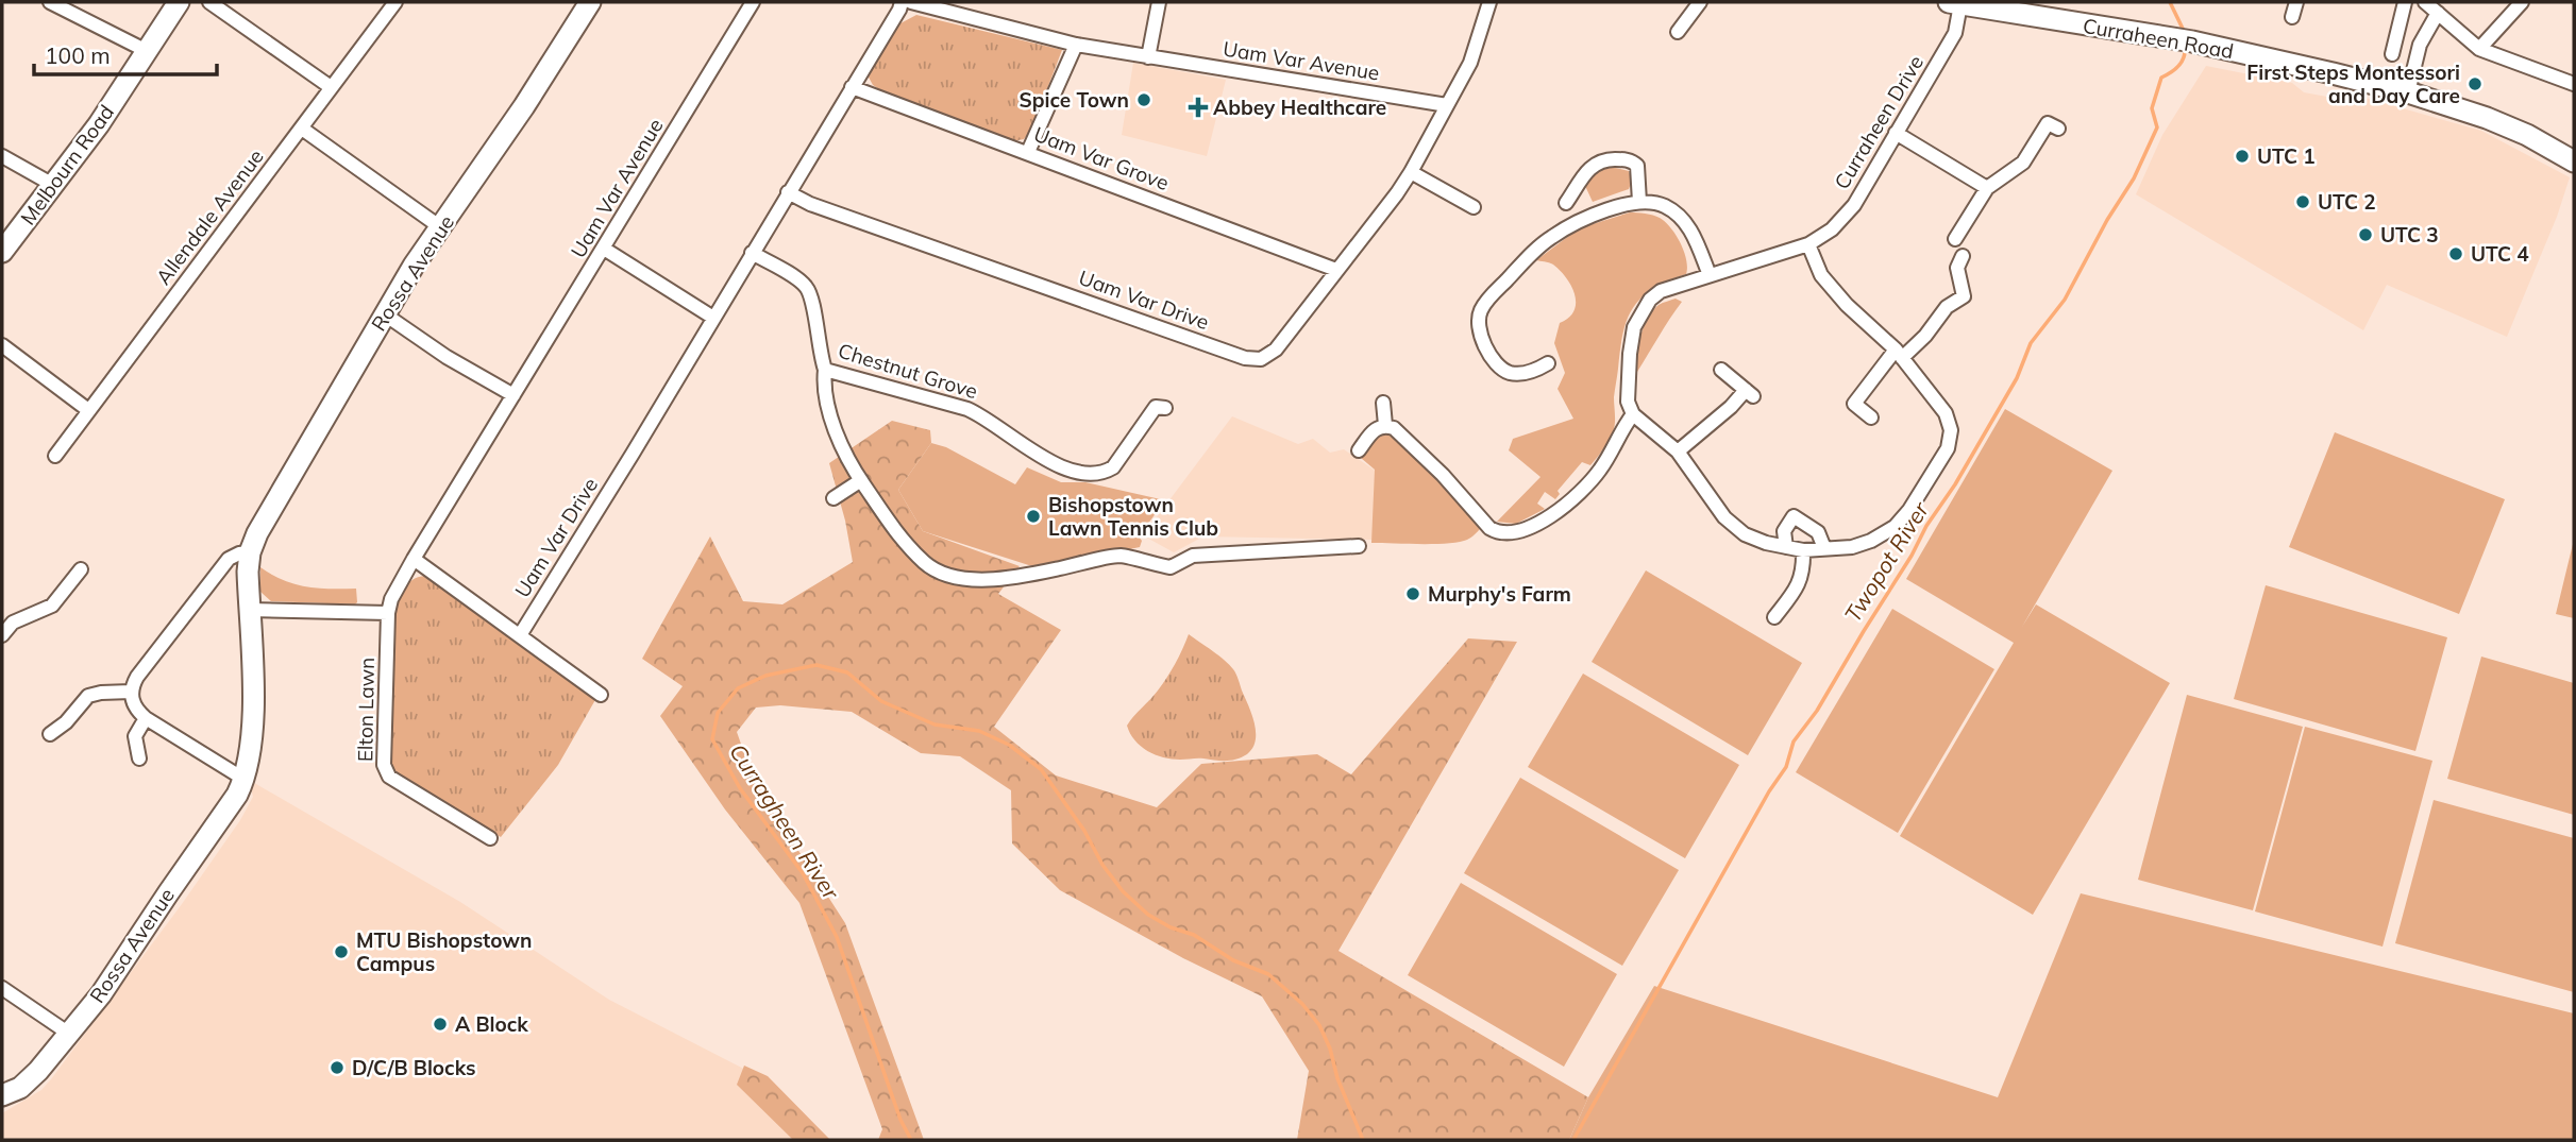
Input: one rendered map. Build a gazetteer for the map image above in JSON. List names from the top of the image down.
{
  "streets": {
    "street": [
      "Curraheen Road",
      "Uam Var Avenue",
      "Curraheen Drive",
      "Uam Var Grove",
      "Melbourn Road",
      "Allendale Avenue",
      "Rossa Avenue",
      "Uam Var Drive",
      "Chestnut Grove",
      "Elton Lawn"
    ]
  },
  "crossings": [
    ["Curraheen Road", "Curraheen Drive"],
    ["Uam Var Avenue", "Uam Var Drive"],
    ["Uam Var Avenue", "Elton Lawn"],
    ["Uam Var Grove", "Uam Var Drive"],
    ["Uam Var Drive", "Chestnut Grove"]
  ],
  "water": ["Twopot River", "Curragheen River"],
  "places": {
    "other": [
      "First Steps Montessori and Day Care",
      "Spice Town",
      "UTC 1",
      "UTC 2",
      "UTC 3",
      "UTC 4",
      "Bishopstown Lawn Tennis Club",
      "Murphy's Farm",
      "MTU Bishopstown Campus",
      "A Block",
      "D/C/B Blocks"
    ],
    "health": ["Abbey Healthcare"]
  },
  "scale_bar": "100 m"
}
